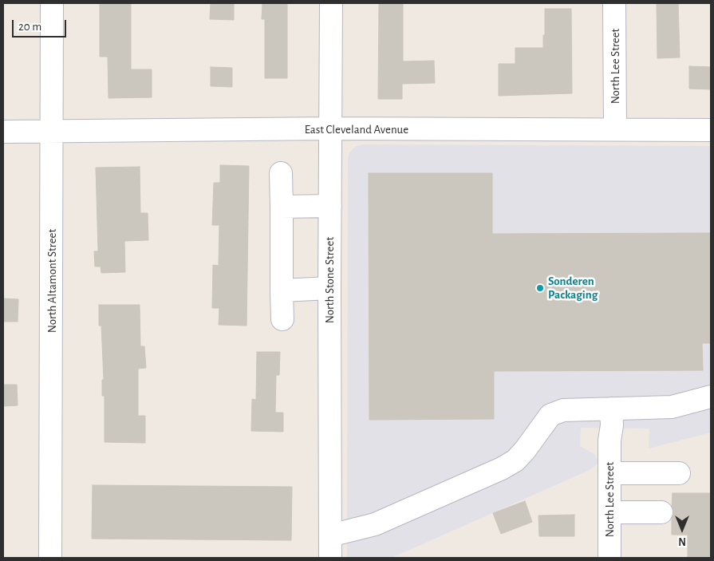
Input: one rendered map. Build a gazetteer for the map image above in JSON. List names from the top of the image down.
{
  "streets": {
    "street": [
      "North Lee Street",
      "East Cleveland Avenue",
      "North Stone Street",
      "North Altamont Street"
    ]
  },
  "crossings": [
    ["North Lee Street", "East Cleveland Avenue"],
    ["East Cleveland Avenue", "North Stone Street"],
    ["East Cleveland Avenue", "North Altamont Street"]
  ],
  "places": ["Sonderen Packaging"],
  "scale_bar": "20 m",
  "north": "bottom"
}
